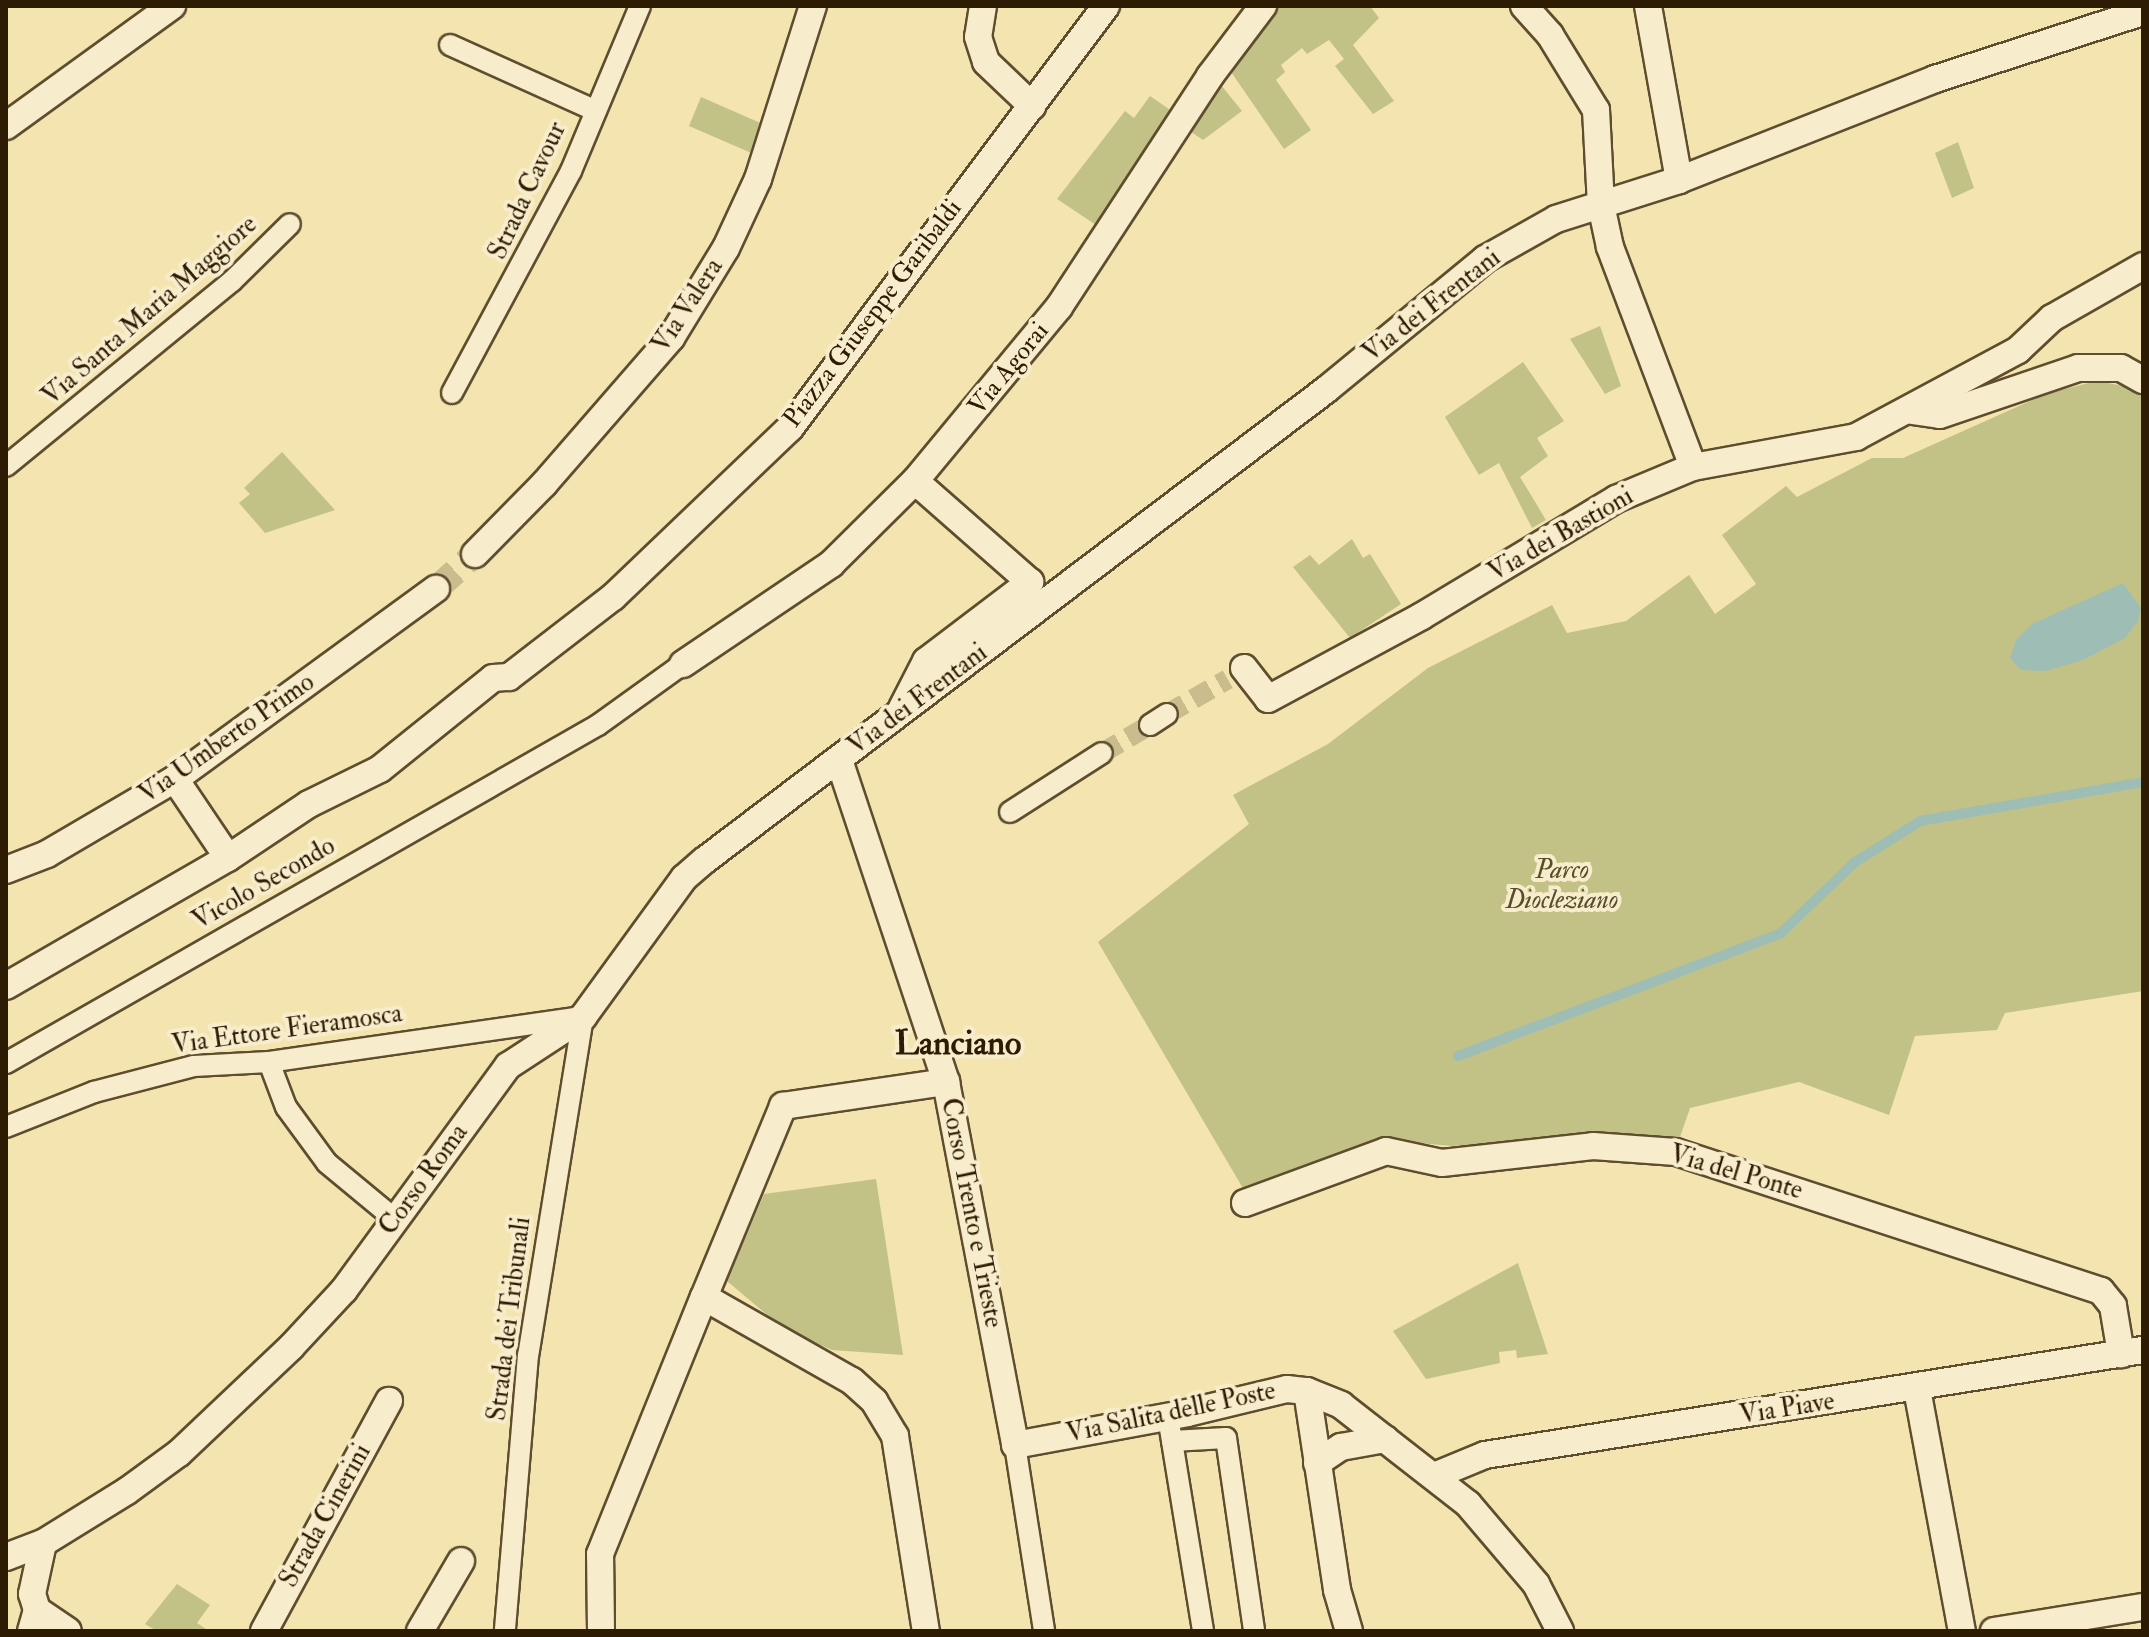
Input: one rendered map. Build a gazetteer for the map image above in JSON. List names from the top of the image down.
{
  "streets": {
    "street": [
      "Strada Cavour",
      "Via Valera",
      "Via dei Frentani",
      "Via Santa Maria Maggiore",
      "Piazza Giuseppe Garibaldi",
      "Via Agorai",
      "Via dei Bastioni",
      "Via Umberto Primo",
      "Vicolo Secondo",
      "Via Ettore Fieramosca",
      "Via del Ponte",
      "Corso Roma",
      "Corso Trento e Trieste",
      "Strada dei Tribunali",
      "Via Piave",
      "Via Salita delle Poste",
      "Strada Cinerini"
    ]
  },
  "crossings": [
    ["Via dei Frentani", "Corso Roma"],
    ["Via dei Frentani", "Corso Trento e Trieste"],
    ["Via Agorai", "Vicolo Secondo"],
    ["Via Ettore Fieramosca", "Corso Roma"],
    ["Via Ettore Fieramosca", "Strada dei Tribunali"],
    ["Via del Ponte", "Via Piave"],
    ["Corso Roma", "Strada dei Tribunali"],
    ["Corso Trento e Trieste", "Via Salita delle Poste"],
    ["Via Piave", "Via Salita delle Poste"]
  ],
  "districts": ["Lanciano"],
  "parks": ["Parco Diocleziano"]
}
